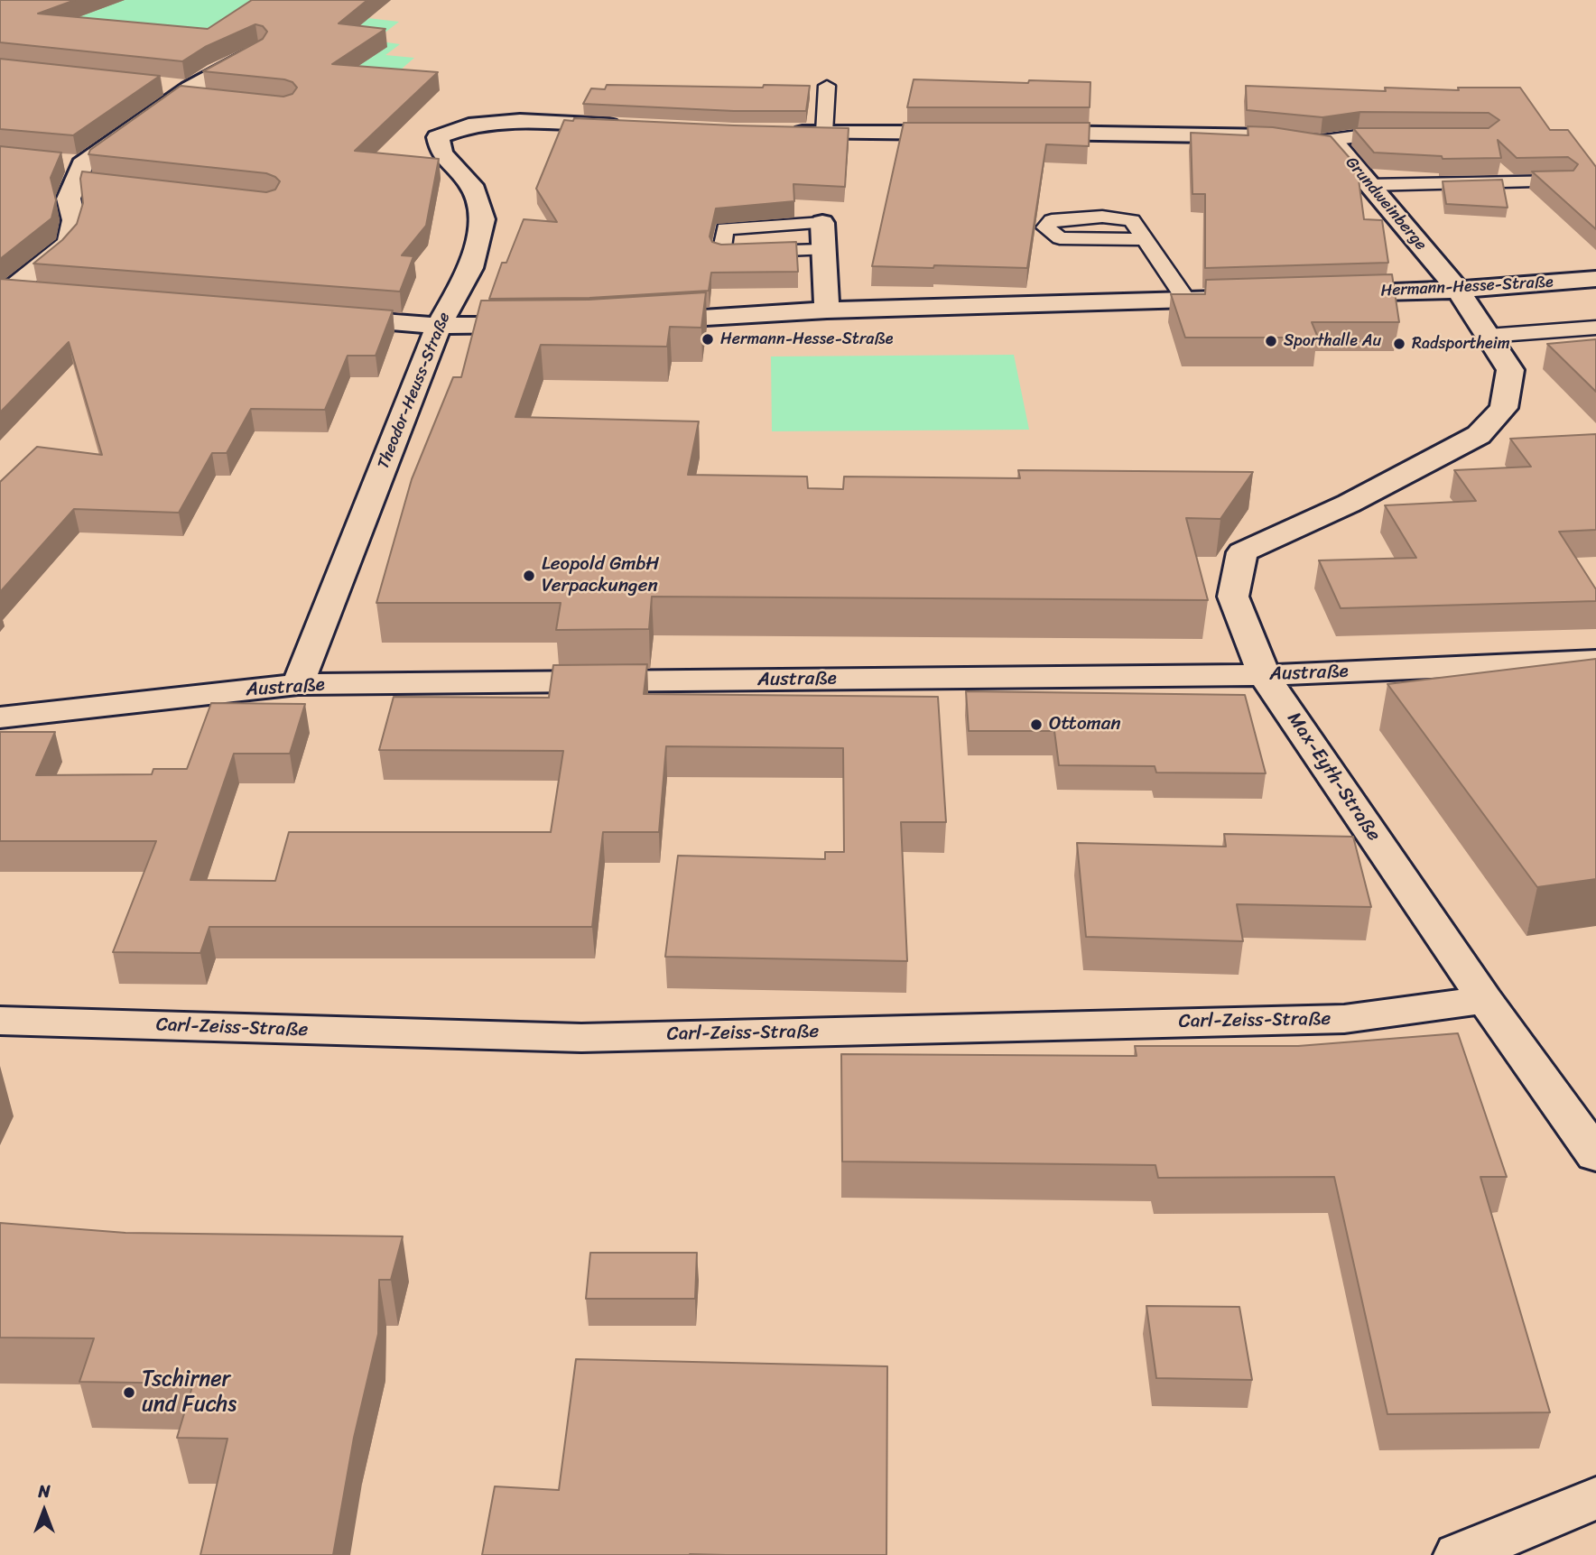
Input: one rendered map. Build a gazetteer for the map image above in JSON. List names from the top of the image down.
{
  "streets": {
    "street": [
      "Grundweinberge",
      "Hermann-Hesse-Straße",
      "Theodor-Heuss-Straße",
      "Austraße",
      "Max-Eyth-Straße",
      "Carl-Zeiss-Straße"
    ]
  },
  "crossings": [
    ["Grundweinberge", "Hermann-Hesse-Straße"],
    ["Grundweinberge", "Max-Eyth-Straße"],
    ["Hermann-Hesse-Straße", "Max-Eyth-Straße"],
    ["Theodor-Heuss-Straße", "Austraße"],
    ["Austraße", "Max-Eyth-Straße"],
    ["Max-Eyth-Straße", "Carl-Zeiss-Straße"]
  ],
  "places": [
    "Hermann-Hesse-Straße",
    "Sporthalle Au",
    "Radsportheim",
    "Leopold GmbH Verpackungen",
    "Ottoman",
    "Tschirner und Fuchs"
  ],
  "north": "top"
}
